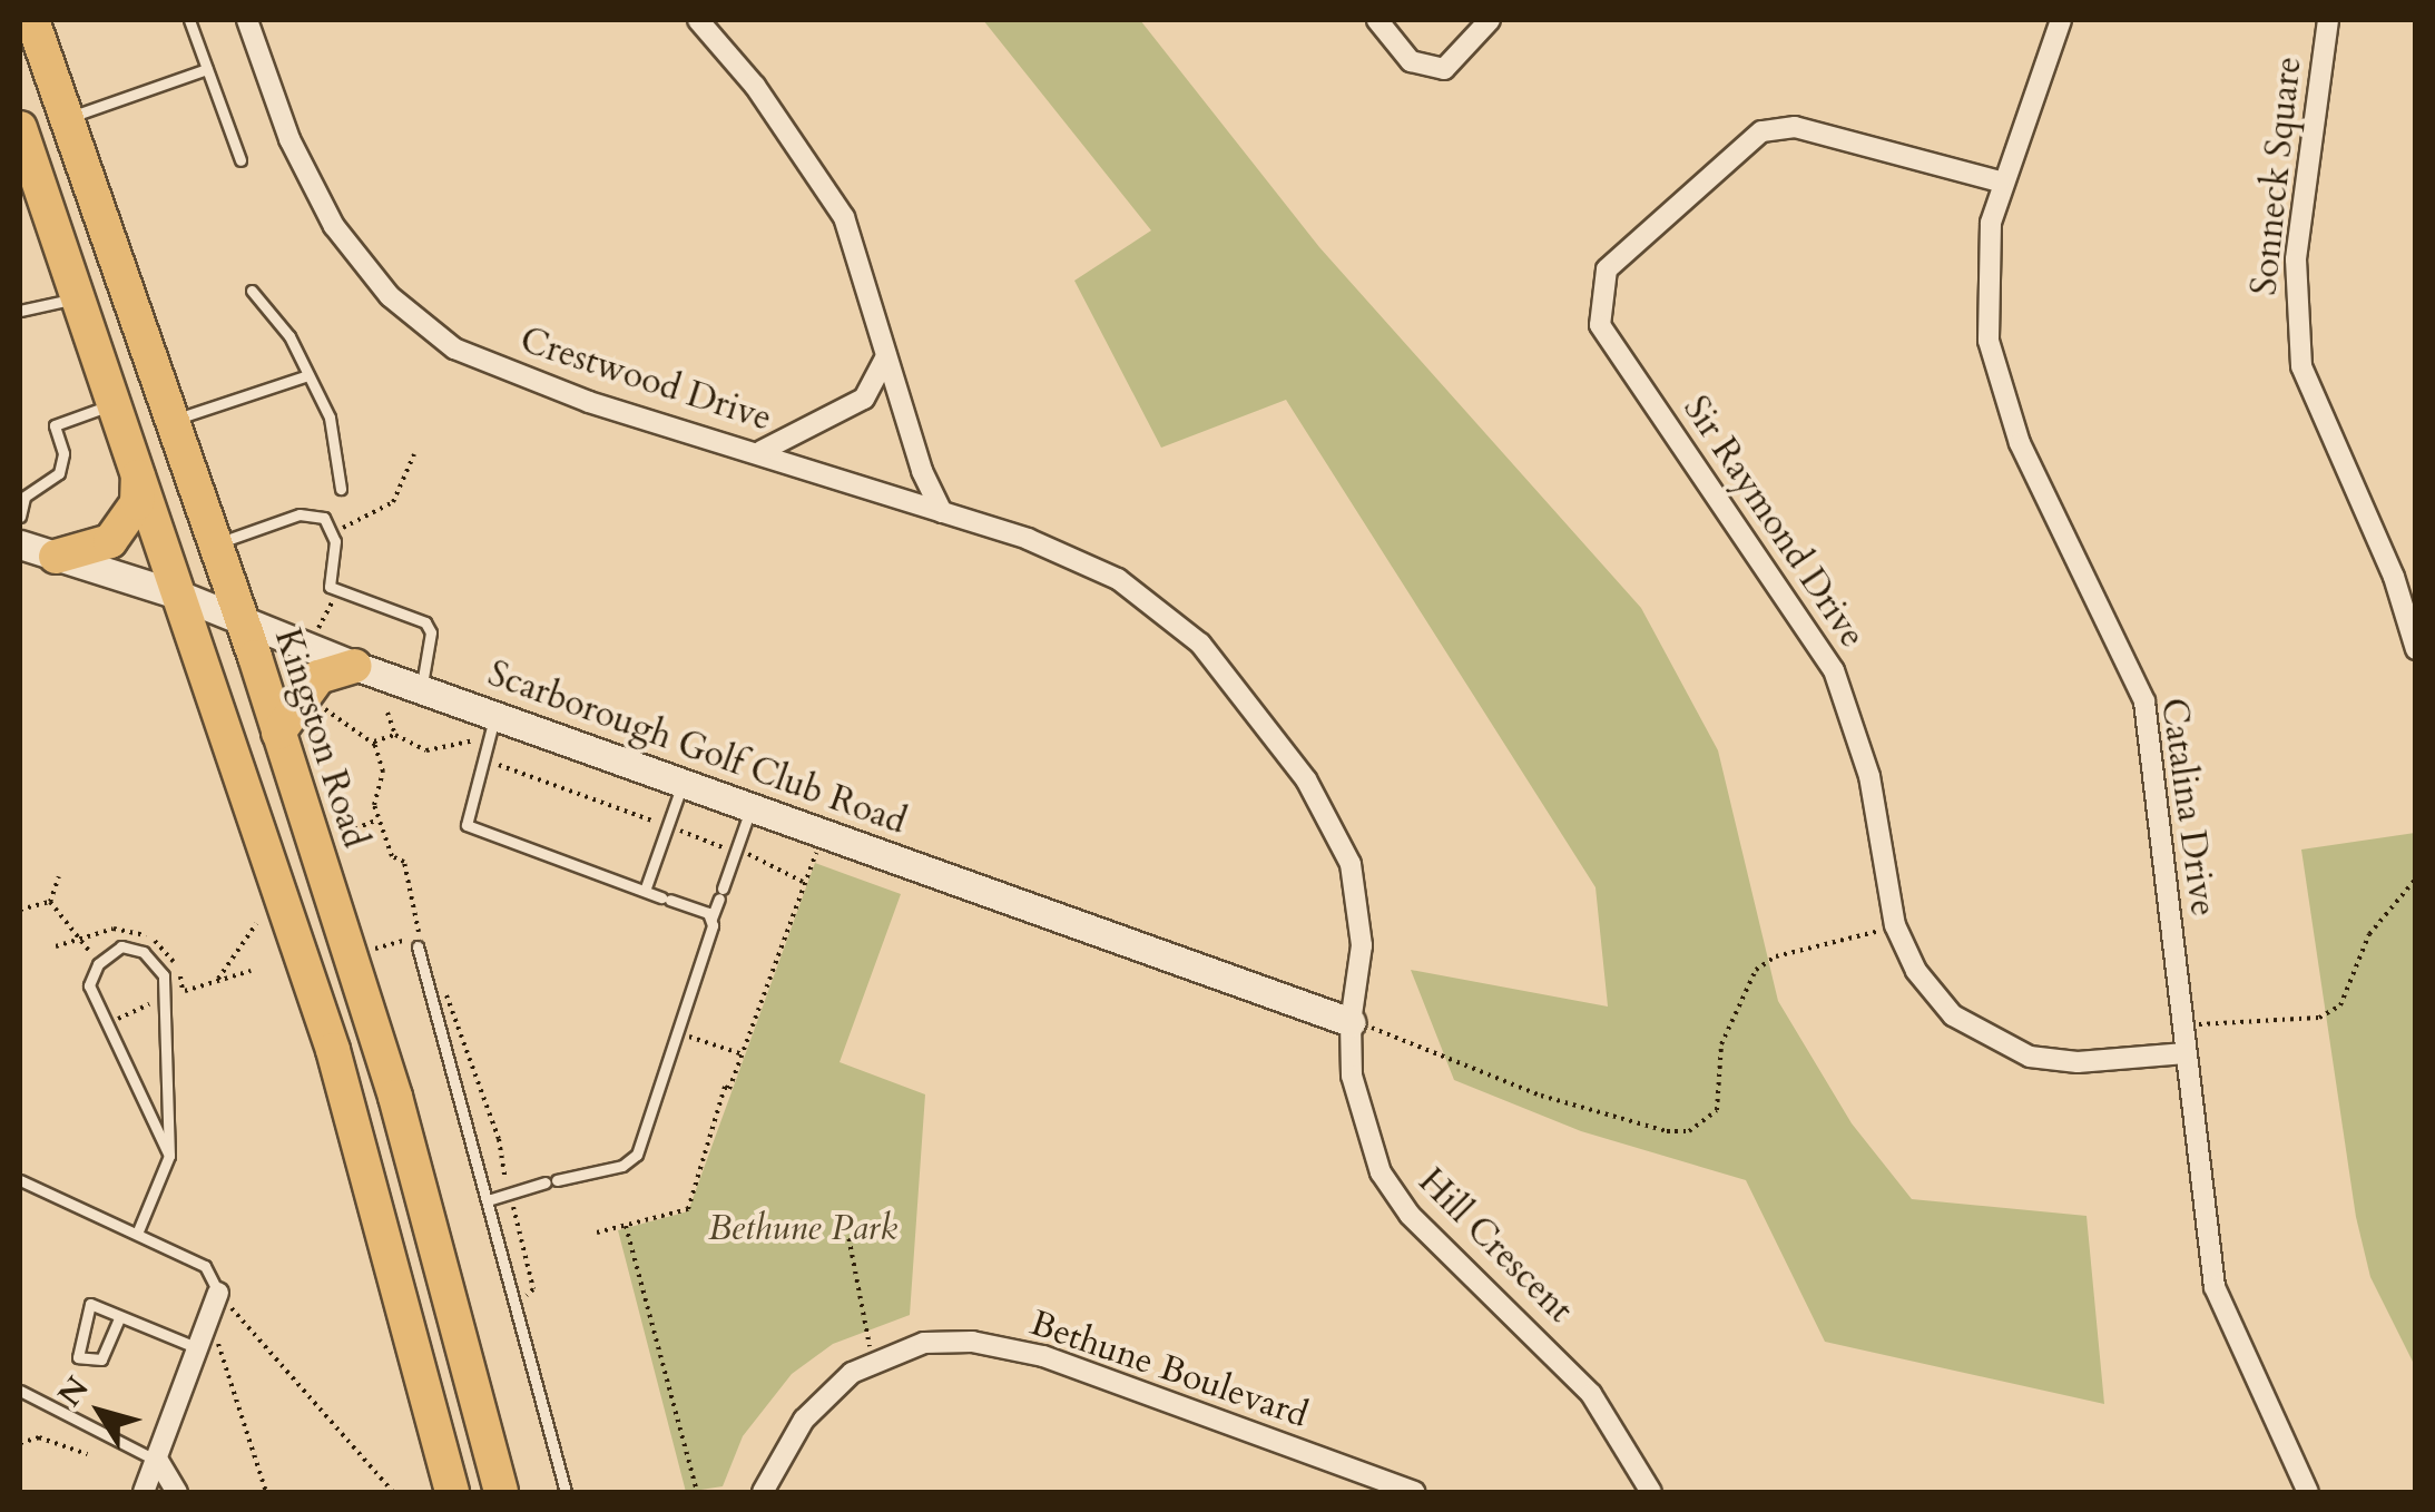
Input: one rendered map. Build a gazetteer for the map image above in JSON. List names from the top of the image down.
{
  "streets": {
    "main road": ["Kingston Road"],
    "street": [
      "Sonneck Square",
      "Crestwood Drive",
      "Sir Raymond Drive",
      "Scarborough Golf Club Road",
      "Catalina Drive",
      "Hill Crescent",
      "Bethune Boulevard"
    ]
  },
  "crossings": [
    ["Crestwood Drive", "Scarborough Golf Club Road"],
    ["Crestwood Drive", "Hill Crescent"],
    ["Sir Raymond Drive", "Catalina Drive"],
    ["Kingston Road", "Scarborough Golf Club Road"],
    ["Scarborough Golf Club Road", "Hill Crescent"]
  ],
  "parks": ["Bethune Park"],
  "north": "top left"
}
